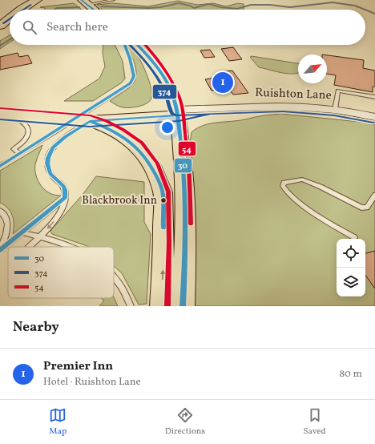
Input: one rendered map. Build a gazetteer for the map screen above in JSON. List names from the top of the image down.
{
  "streets": {
    "street": ["Ruishton Lane"]
  },
  "places": ["Blackbrook Inn"],
  "lines": ["transit line 30", "transit line 374", "transit line 54"],
  "legend": ["30", "374", "54"],
  "north": "top right",
  "page": {
    "search": "Search here",
    "pins": "1",
    "heading": "Nearby",
    "list": [
      {
        "mark": "1",
        "name": "Premier Inn",
        "note": "Hotel · Ruishton Lane",
        "value": "80 m"
      }
    ],
    "nav": ["Map", "Directions", "Saved"]
  }
}
